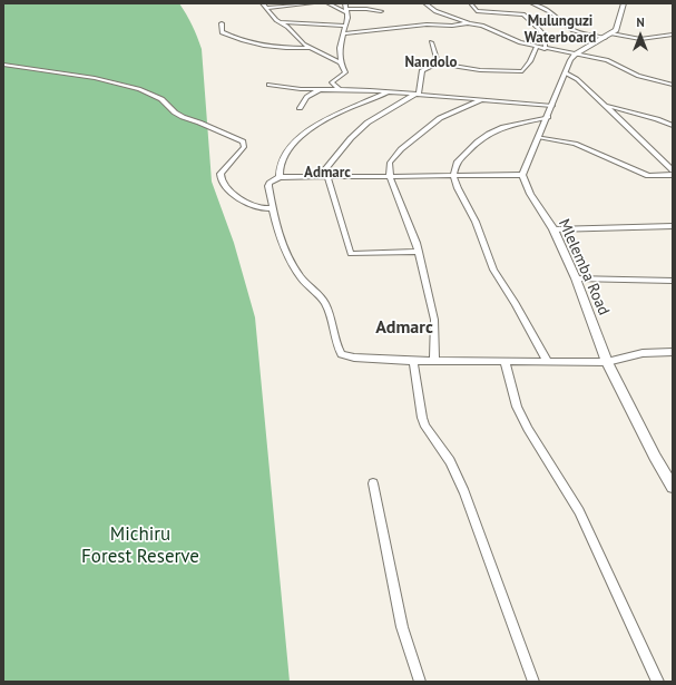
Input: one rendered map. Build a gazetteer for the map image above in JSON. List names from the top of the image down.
{
  "streets": {
    "street": ["Mlelemba Road"]
  },
  "districts": [
    "Mulunguzi Waterboard",
    "Nandolo",
    "Admarc",
    "Admarc"
  ],
  "parks": ["Michiru Forest Reserve"],
  "north": "top"
}
